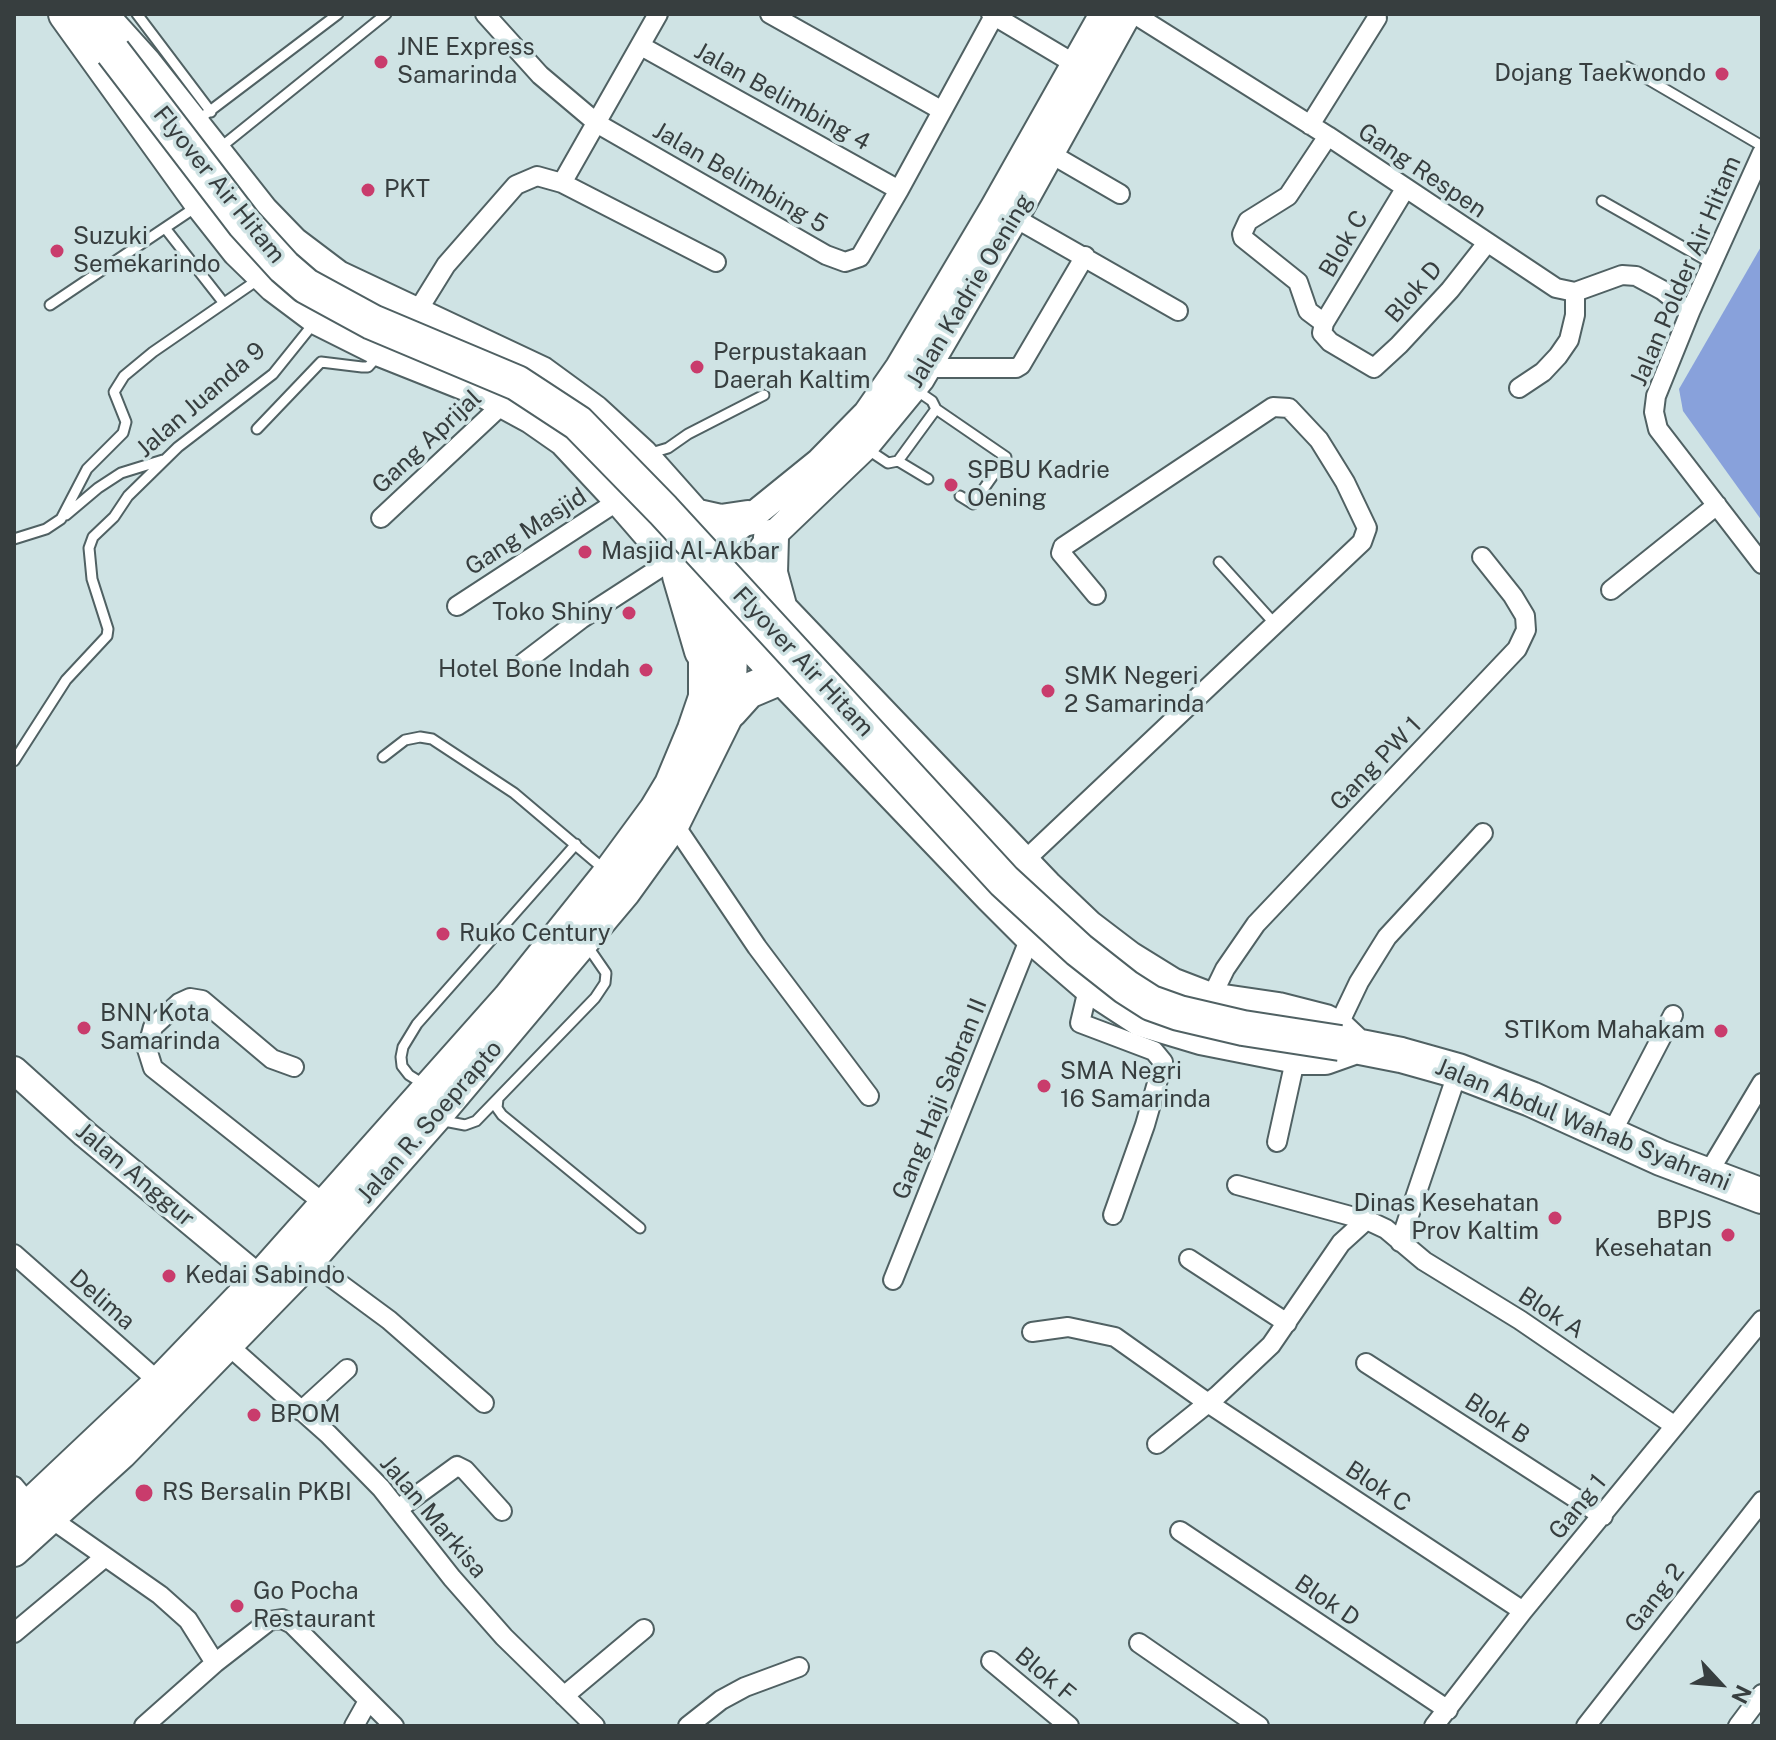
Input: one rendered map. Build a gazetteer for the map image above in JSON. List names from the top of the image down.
{
  "streets": {
    "highway": ["Flyover Air Hitam", "Jalan Abdul Wahab Syahrani"],
    "main road": ["Jalan Kadrie Oening", "Jalan R. Soeprapto", "Jalan Anggur"],
    "street": [
      "Jalan Belimbing 4",
      "Gang Respen",
      "Jalan Belimbing 5",
      "Blok C",
      "Jalan Polder Air Hitam",
      "Blok D",
      "Gang Aprijal",
      "Gang Masjid",
      "Gang PW 1",
      "Gang Haji Sabran II",
      "Delima",
      "Blok A",
      "Blok B",
      "Gang 1",
      "Jalan Markisa",
      "Gang 2",
      "Blok F"
    ],
    "lane": ["Jalan Juanda 9"]
  },
  "crossings": [
    ["Jalan Belimbing 4", "Jalan Belimbing 5"],
    ["Gang Respen", "Blok C"],
    ["Gang Respen", "Jalan Kadrie Oening"],
    ["Gang Respen", "Blok D"],
    ["Flyover Air Hitam", "Jalan Abdul Wahab Syahrani"],
    ["Blok C", "Blok D"],
    ["Blok C", "Gang 1"],
    ["Blok D", "Gang 1"],
    ["Jalan Juanda 9", "Jalan Abdul Wahab Syahrani"],
    ["Gang Aprijal", "Jalan Abdul Wahab Syahrani"],
    ["Gang Masjid", "Jalan Abdul Wahab Syahrani"],
    ["Gang PW 1", "Jalan Abdul Wahab Syahrani"],
    ["Gang Haji Sabran II", "Jalan Abdul Wahab Syahrani"],
    ["Jalan R. Soeprapto", "Jalan Abdul Wahab Syahrani"],
    ["Jalan R. Soeprapto", "Jalan Anggur"],
    ["Jalan R. Soeprapto", "Delima"],
    ["Jalan R. Soeprapto", "Jalan Markisa"],
    ["Blok A", "Gang 1"],
    ["Blok B", "Gang 1"]
  ],
  "places": [
    "JNE Express Samarinda",
    "Dojang Taekwondo",
    "PKT",
    "Suzuki Semekarindo",
    "Perpustakaan Daerah Kaltim",
    "SPBU Kadrie Oening",
    "Masjid Al-Akbar",
    "Toko Shiny",
    "Hotel Bone Indah",
    "SMK Negeri 2 Samarinda",
    "Ruko Century",
    "BNN Kota Samarinda",
    "STIKom Mahakam",
    "SMA Negri 16 Samarinda",
    "Dinas Kesehatan Prov Kaltim",
    "BPJS Kesehatan",
    "Kedai Sabindo",
    "BPOM",
    "RS Bersalin PKBI",
    "Go Pocha Restaurant"
  ],
  "north": "bottom right"
}
